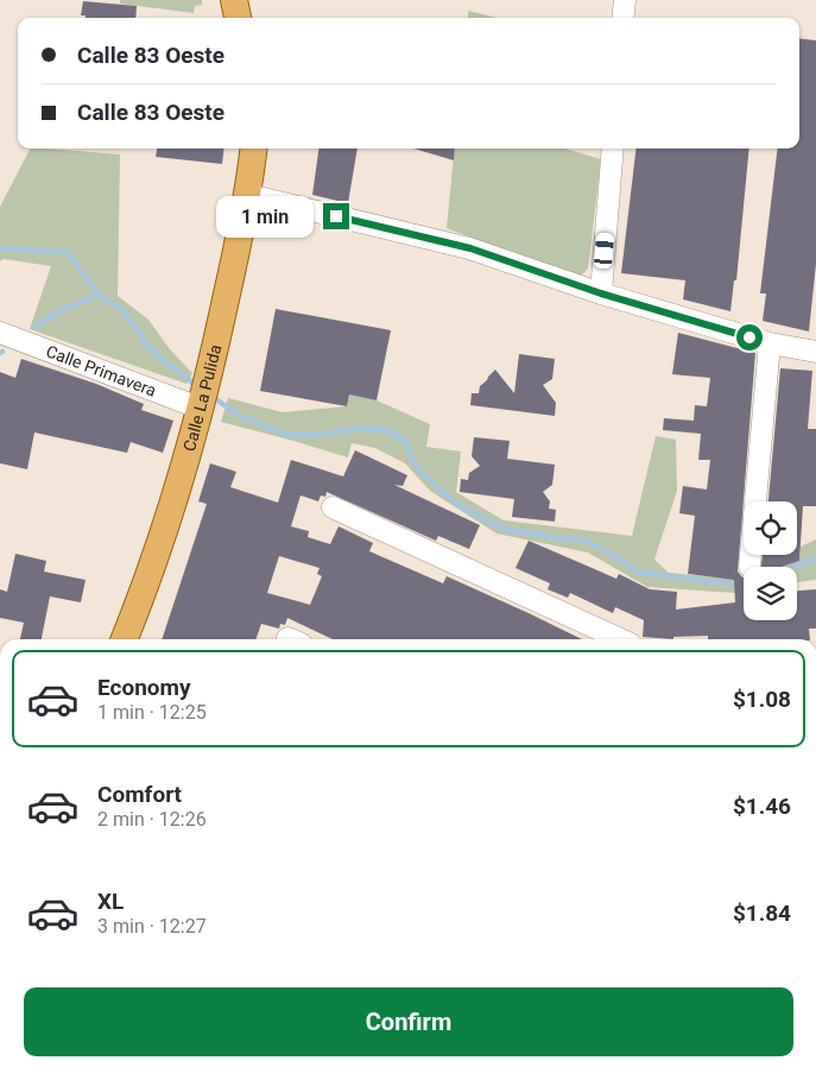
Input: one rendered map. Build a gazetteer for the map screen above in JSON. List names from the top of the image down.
{
  "streets": {
    "main road": ["Calle La Pulida"],
    "street": ["Calle Primavera"]
  },
  "crossings": [
    ["Calle Primavera", "Calle La Pulida"]
  ],
  "page": {
    "banner": ["Calle 83 Oeste", "Calle 83 Oeste"],
    "bubble": "1 min",
    "list": [
      {
        "name": "Economy",
        "note": "1 min · 12:25",
        "value": "$1.08"
      },
      {
        "name": "Comfort",
        "note": "2 min · 12:26",
        "value": "$1.46"
      },
      {
        "name": "XL",
        "note": "3 min · 12:27",
        "value": "$1.84"
      }
    ],
    "buttons": "Confirm"
  }
}
